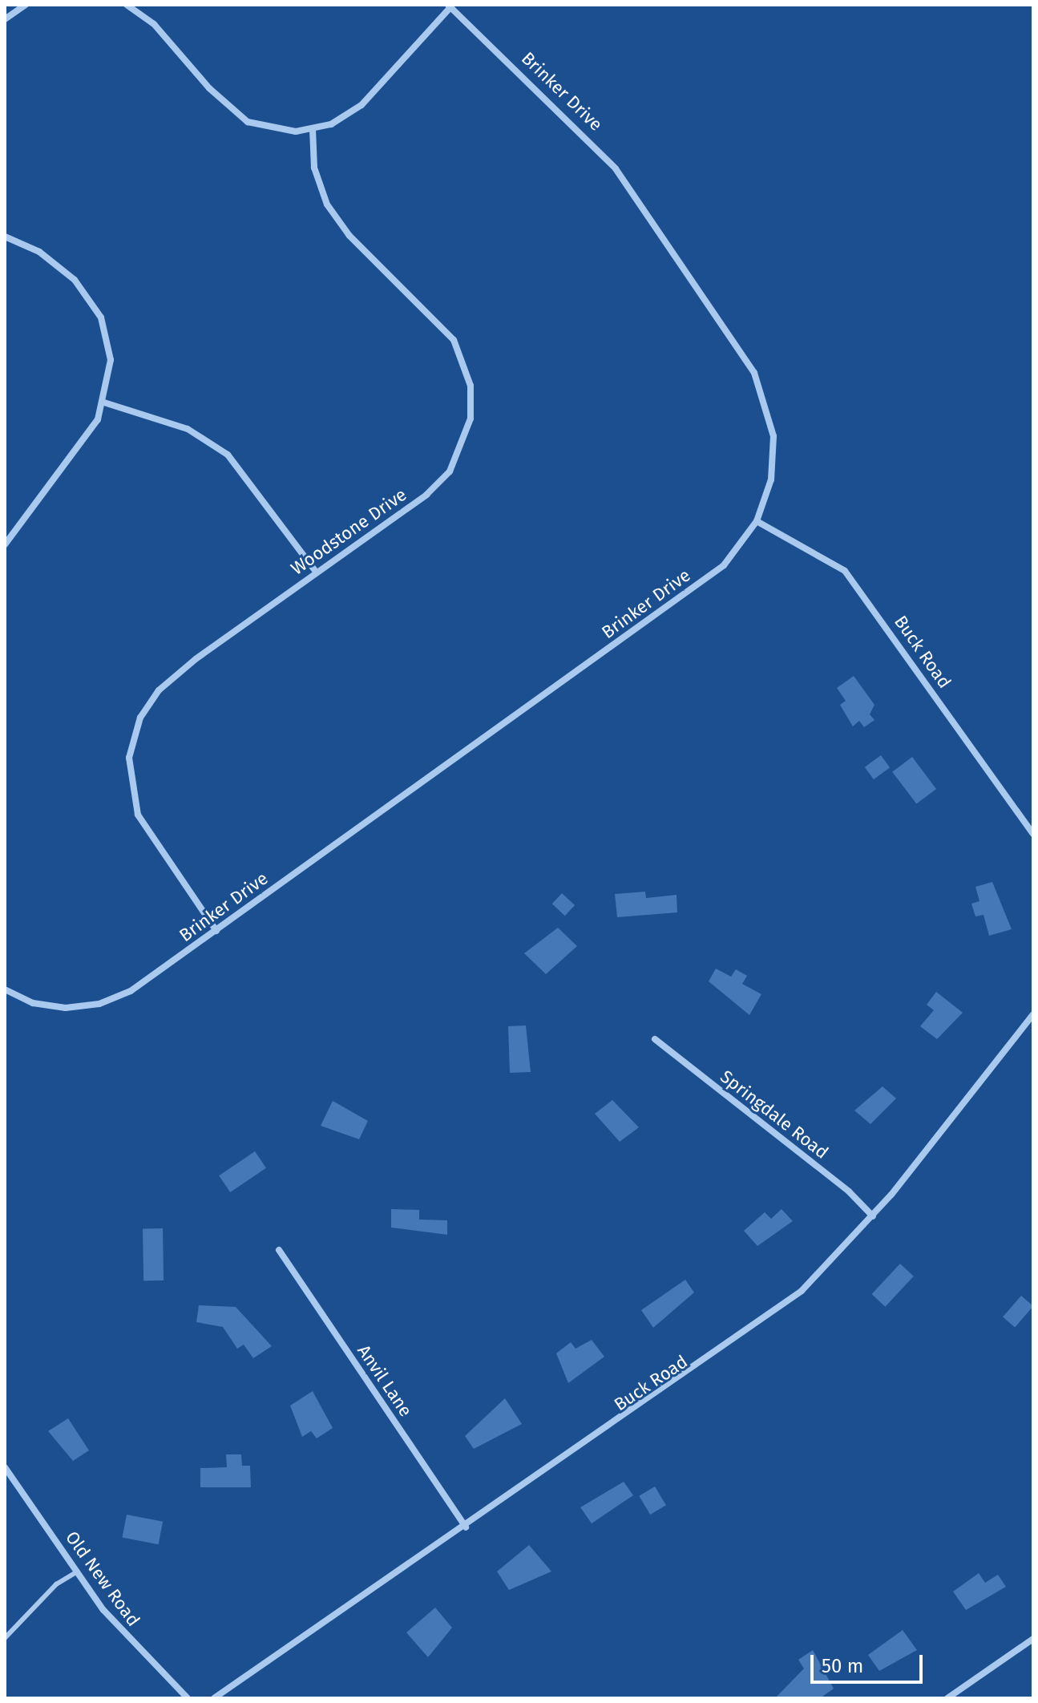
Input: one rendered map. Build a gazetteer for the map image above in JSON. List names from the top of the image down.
{
  "streets": {
    "street": [
      "Brinker Drive",
      "Woodstone Drive",
      "Buck Road",
      "Springdale Road",
      "Anvil Lane",
      "Old New Road"
    ]
  },
  "crossings": [
    ["Brinker Drive", "Woodstone Drive"],
    ["Brinker Drive", "Buck Road"],
    ["Buck Road", "Springdale Road"],
    ["Buck Road", "Anvil Lane"]
  ],
  "scale_bar": "50 m"
}
